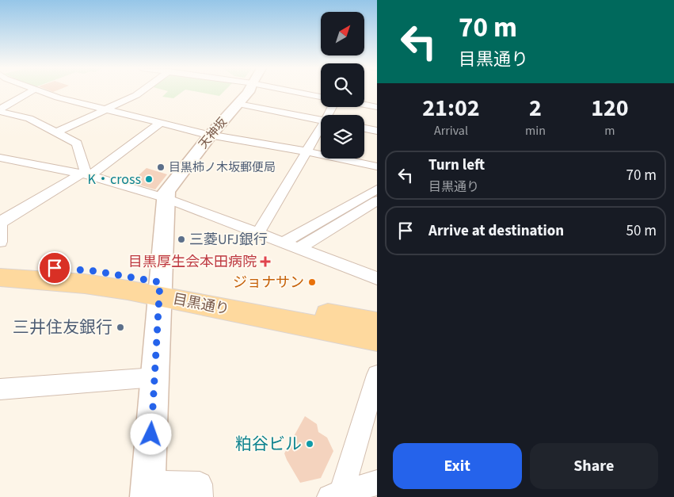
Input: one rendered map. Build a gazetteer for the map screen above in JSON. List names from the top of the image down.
{
  "streets": {
    "main road": ["目黒通り"],
    "street": ["天神坂"]
  },
  "places": {
    "other": [
      "目黒柿ノ木坂郵便局",
      "K・cross",
      "三菱UFJ銀行",
      "ジョナサン",
      "三井住友銀行",
      "粕谷ビル"
    ],
    "health": ["目黒厚生会本田病院"]
  },
  "north": "top right",
  "page": {
    "turn": ["70 m", "目黒通り"],
    "eta": [
      "21:02",
      "Arrival",
      "2",
      "min",
      "120",
      "m"
    ],
    "list": [
      {
        "name": "Turn left",
        "note": "目黒通り",
        "value": "70 m"
      },
      {
        "name": "Arrive at destination",
        "value": "50 m"
      }
    ],
    "buttons": ["Exit", "Share"]
  }
}
